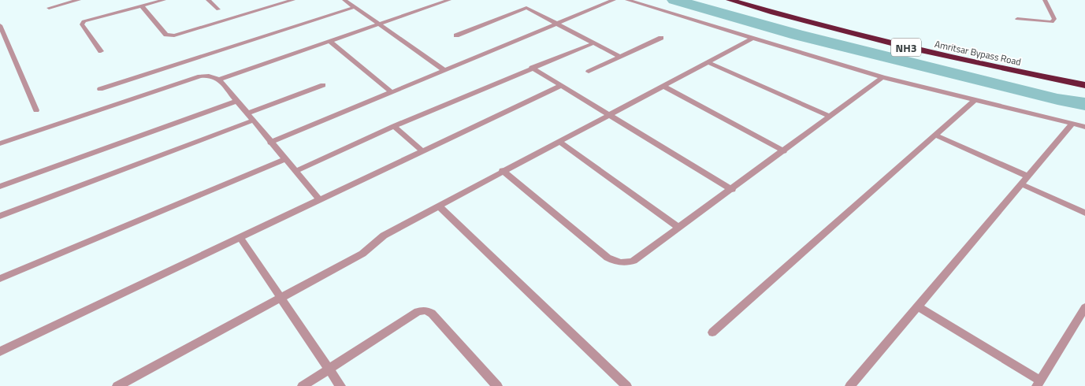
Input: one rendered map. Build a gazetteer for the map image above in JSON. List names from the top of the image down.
{
  "streets": {
    "highway": ["NH3", "Amritsar Bypass Road"]
  }
}
